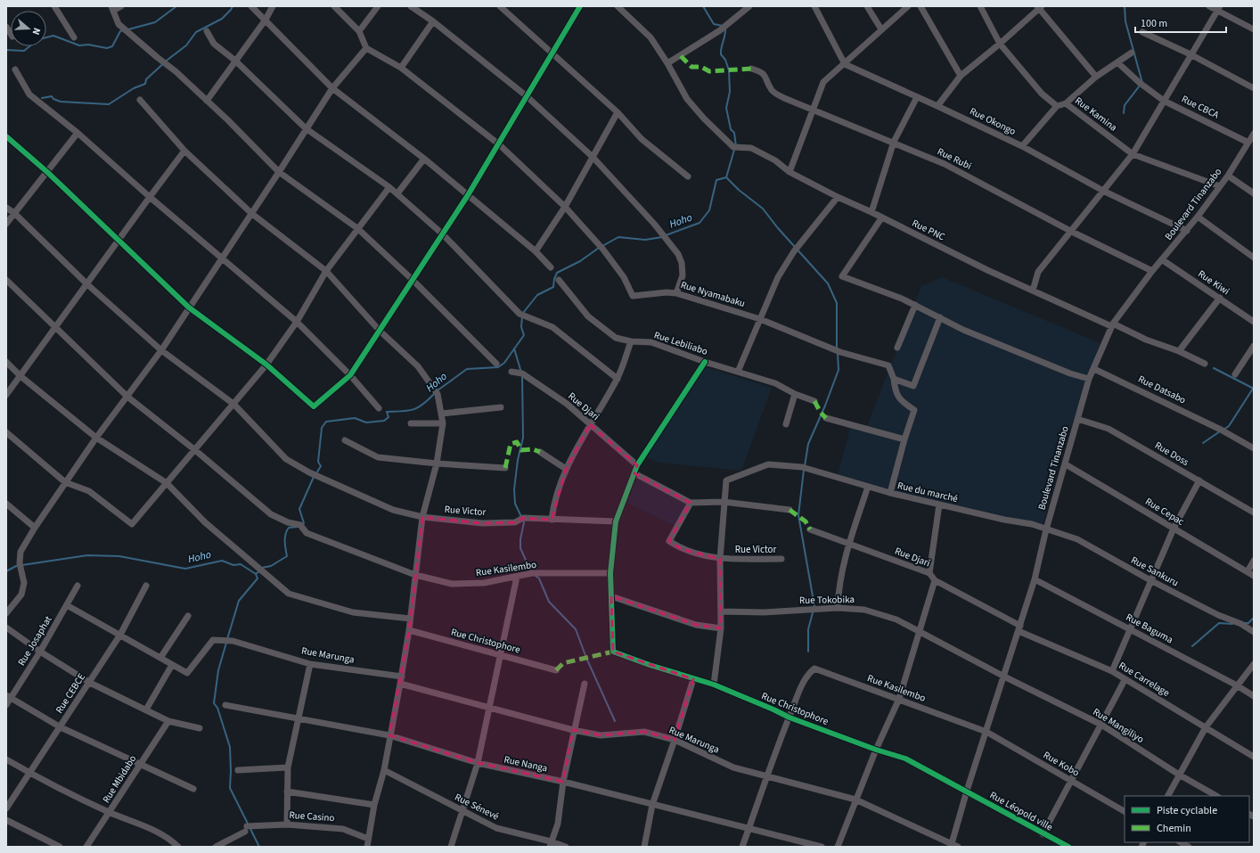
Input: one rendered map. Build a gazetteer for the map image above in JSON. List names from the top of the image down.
{
  "streets": {
    "street": [
      "Rue CBCA",
      "Rue Kamina",
      "Rue Okongo",
      "Rue Rubi",
      "Boulevard Tinanzabo",
      "Rue PNC",
      "Rue Kiwi",
      "Rue Nyamabaku",
      "Rue Lebiliabo",
      "Rue Datsabo",
      "Rue Djari",
      "Rue Doss",
      "Rue du marché",
      "Rue Victor",
      "Rue Cepac",
      "Rue Kasilembo",
      "Rue Sankuru",
      "Rue Tokobika",
      "Rue Baguma",
      "Rue Josaphat",
      "Rue Christophore",
      "Rue Marunga",
      "Rue Carrelage",
      "Rue CEBCE",
      "Rue Mangiliyo",
      "Rue Nanga",
      "Rue Kobo",
      "Rue Mbidabo",
      "Rue Sénevé",
      "Rue Léopold ville",
      "Rue Casino"
    ]
  },
  "crossings": [
    ["Rue CBCA", "Boulevard Tinanzabo"],
    ["Rue Kamina", "Boulevard Tinanzabo"],
    ["Rue Okongo", "Boulevard Tinanzabo"],
    ["Rue Rubi", "Boulevard Tinanzabo"],
    ["Boulevard Tinanzabo", "Rue PNC"],
    ["Boulevard Tinanzabo", "Rue Kiwi"],
    ["Boulevard Tinanzabo", "Rue Datsabo"],
    ["Boulevard Tinanzabo", "Rue Djari"],
    ["Boulevard Tinanzabo", "Rue Doss"],
    ["Boulevard Tinanzabo", "Rue du marché"],
    ["Boulevard Tinanzabo", "Rue Cepac"],
    ["Boulevard Tinanzabo", "Rue Kasilembo"],
    ["Boulevard Tinanzabo", "Rue Sankuru"],
    ["Boulevard Tinanzabo", "Rue Tokobika"],
    ["Boulevard Tinanzabo", "Rue Baguma"],
    ["Boulevard Tinanzabo", "Rue Christophore"],
    ["Boulevard Tinanzabo", "Rue Marunga"],
    ["Boulevard Tinanzabo", "Rue Carrelage"],
    ["Boulevard Tinanzabo", "Rue Mangiliyo"],
    ["Boulevard Tinanzabo", "Rue Kobo"],
    ["Boulevard Tinanzabo", "Rue Léopold ville"],
    ["Rue Djari", "Rue Carrelage"],
    ["Rue du marché", "Rue Sankuru"],
    ["Rue Kasilembo", "Rue Christophore"],
    ["Rue Kasilembo", "Rue Kobo"],
    ["Rue Tokobika", "Rue Mangiliyo"],
    ["Rue Christophore", "Rue Léopold ville"]
  ],
  "water": ["Hoho"],
  "legend": ["Piste cyclable", "Chemin"],
  "scale_bar": "100 m",
  "north": "right"
}
